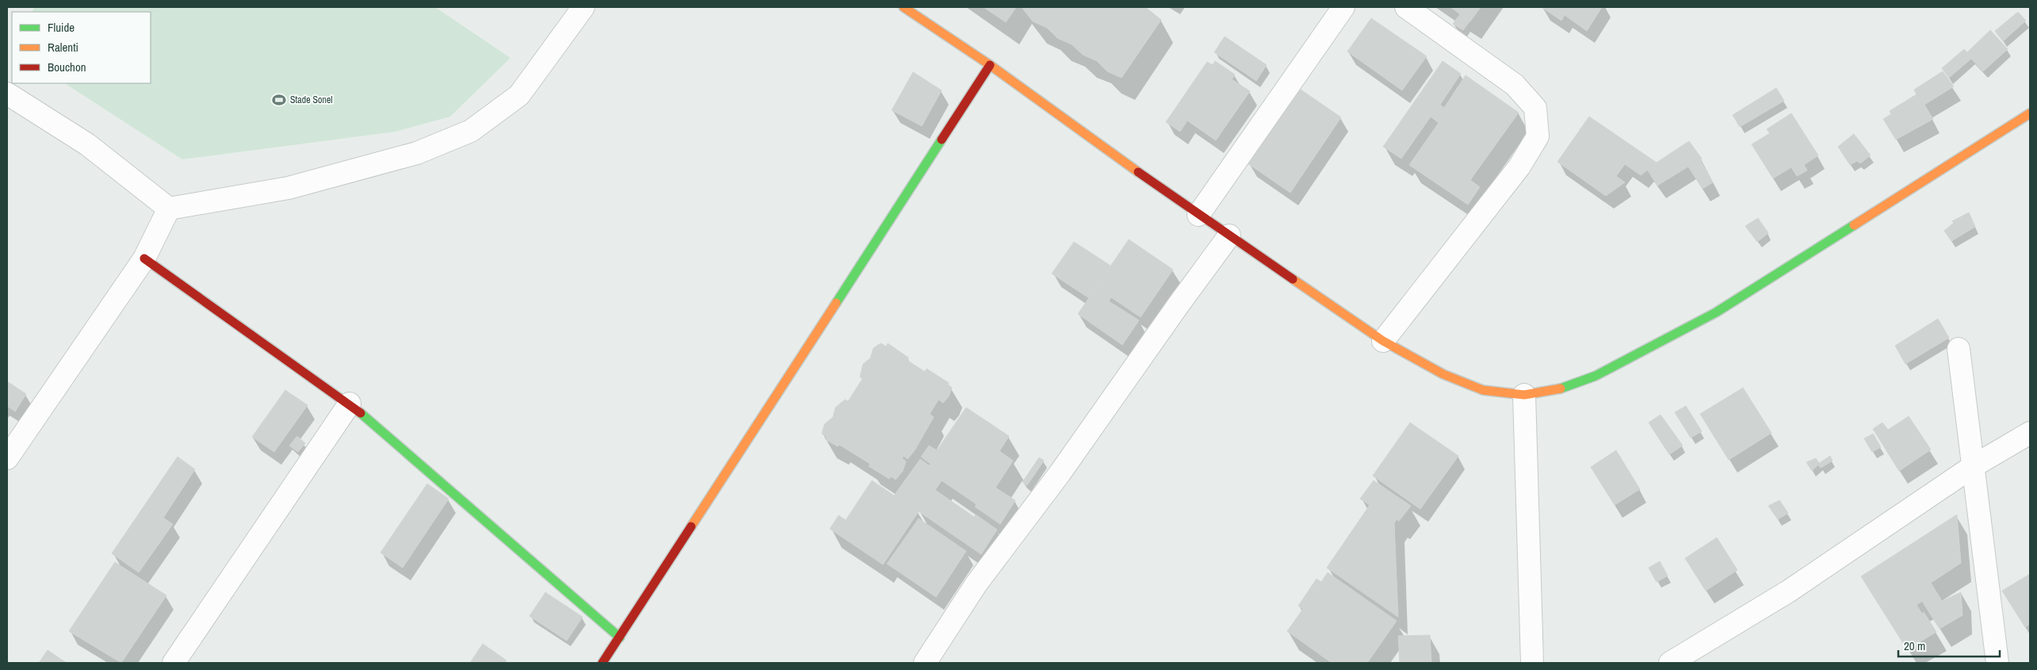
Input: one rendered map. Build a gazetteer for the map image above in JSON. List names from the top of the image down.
{
  "places": {
    "sports": ["Stade Sonel"]
  },
  "legend": ["Fluide", "Ralenti", "Bouchon"],
  "scale_bar": "20 m"
}
